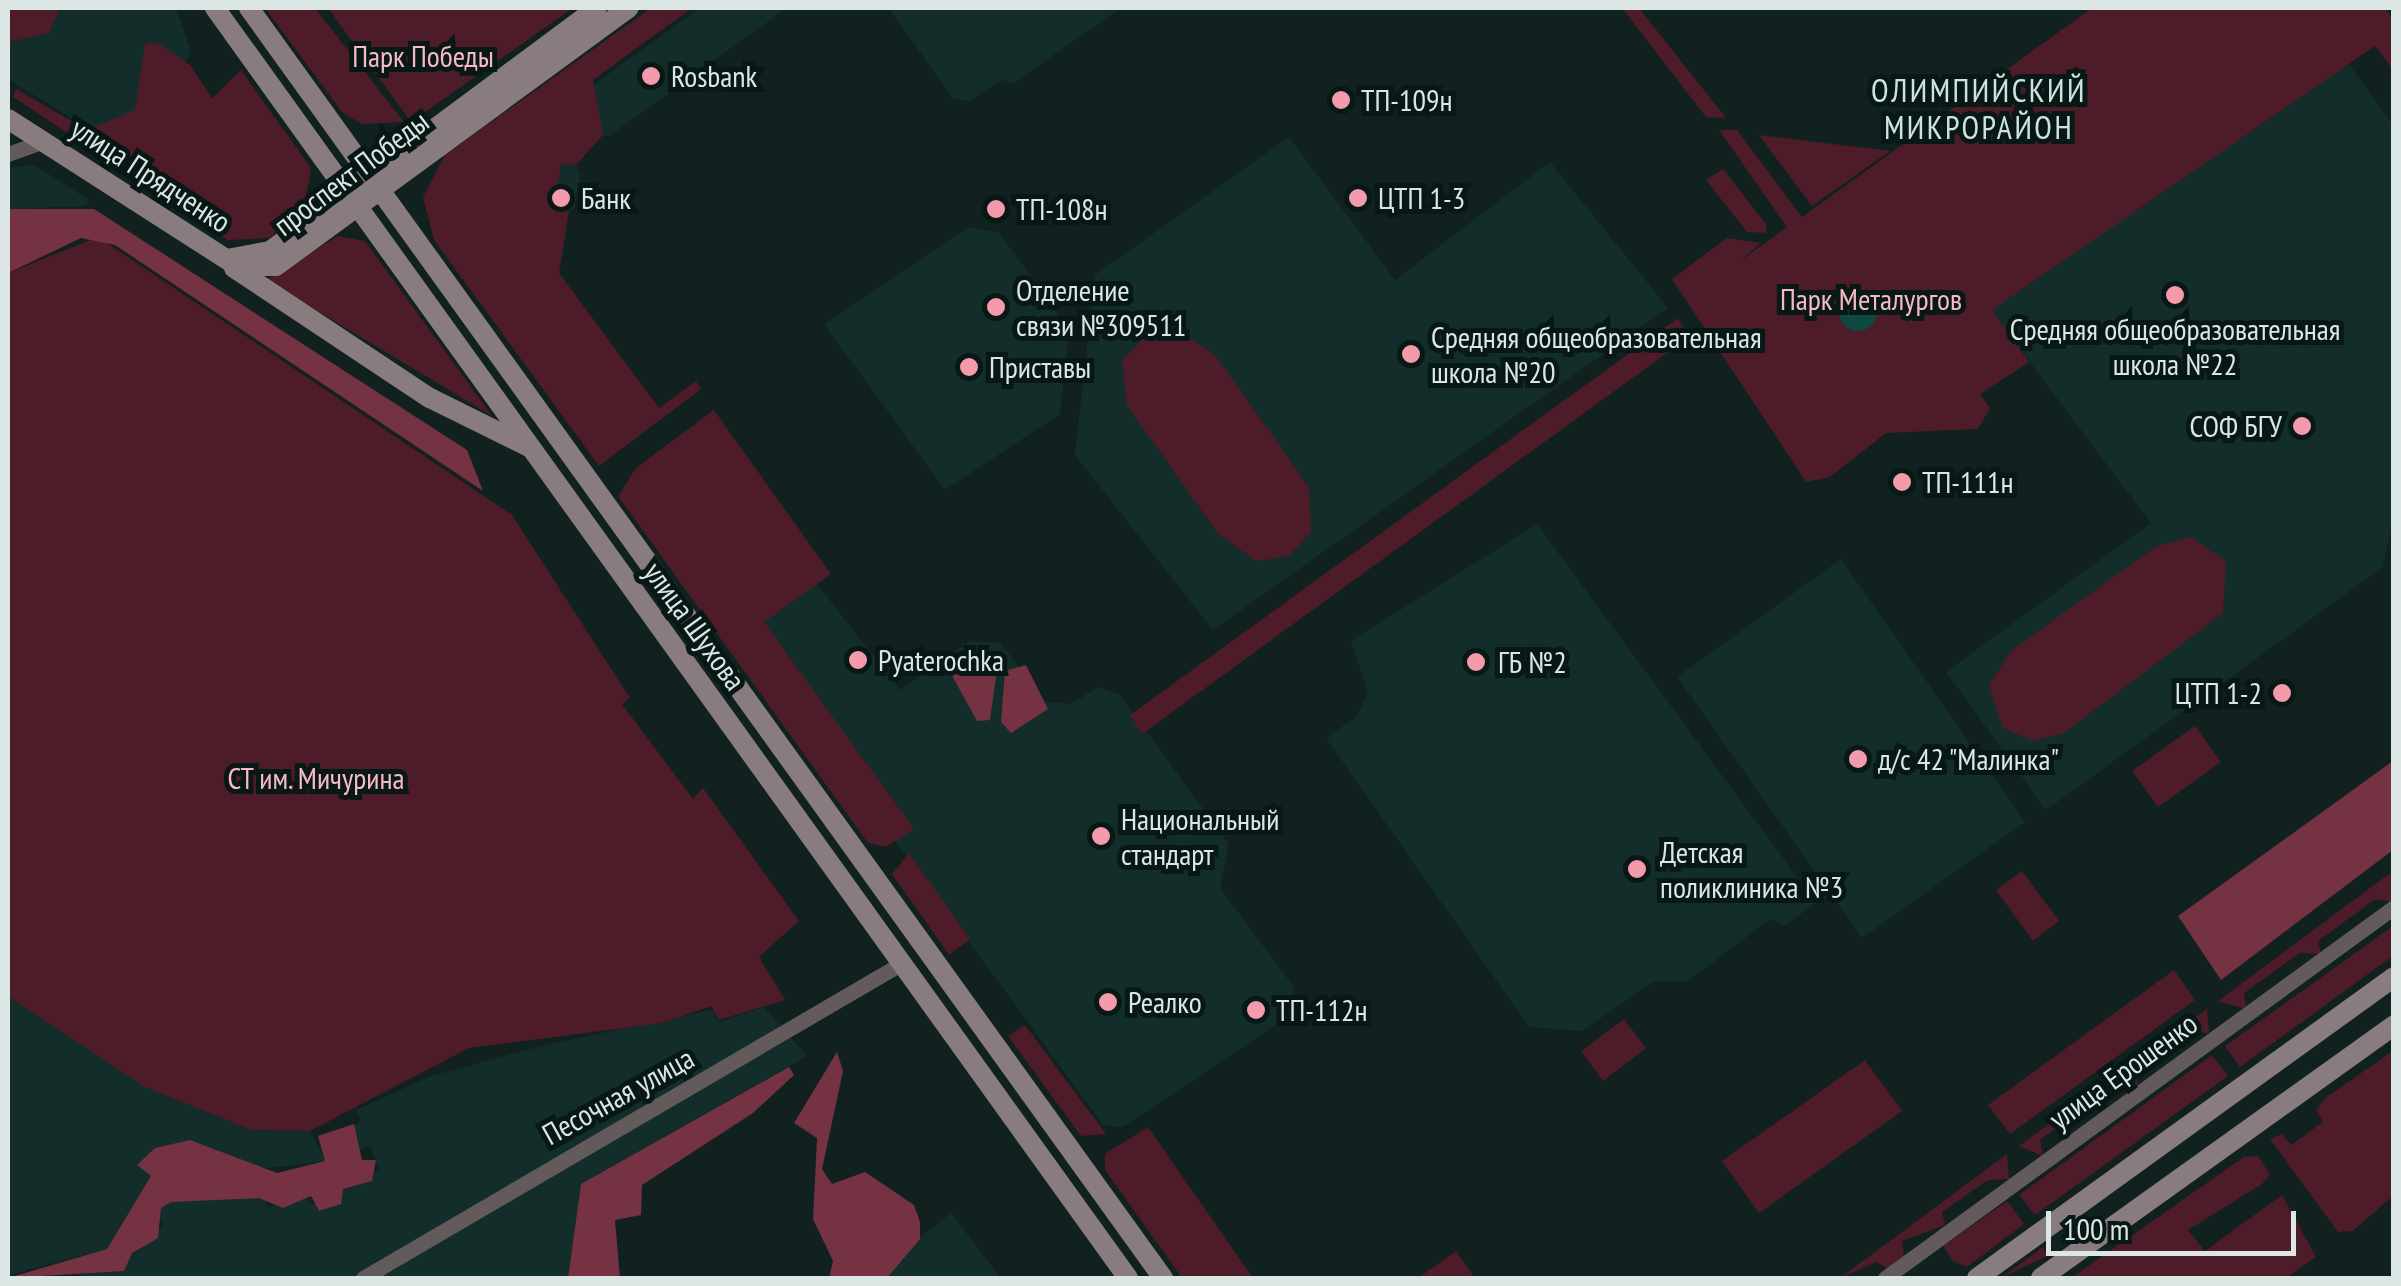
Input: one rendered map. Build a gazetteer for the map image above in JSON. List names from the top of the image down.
{
  "streets": {
    "main road": ["проспект Победы", "улица Прядченко", "улица Шухова"],
    "street": ["улица Ерошенко", "Песочная улица"]
  },
  "crossings": [
    ["проспект Победы", "улица Прядченко"],
    ["проспект Победы", "улица Шухова"],
    ["улица Прядченко", "улица Шухова"],
    ["улица Шухова", "Песочная улица"]
  ],
  "districts": ["ОЛИМПИЙСКИЙ МИКРОРАЙОН"],
  "parks": ["Парк Победы", "Парк Металургов", "СТ им. Мичурина"],
  "places": [
    "Rosbank",
    "ТП-109н",
    "Банк",
    "ЦТП 1-3",
    "ТП-108н",
    "Средняя общеобразовательная школа №22",
    "Отделение связи №309511",
    "Средняя общеобразовательная школа №20",
    "Приставы",
    "СОФ БГУ",
    "ТП-111н",
    "Pyaterochka",
    "ГБ №2",
    "ЦТП 1-2",
    "д/с 42 \"Малинка\"",
    "Национальный стандарт",
    "Детская поликлиника №3",
    "Реалко",
    "ТП-112н"
  ],
  "scale_bar": "100 m"
}
